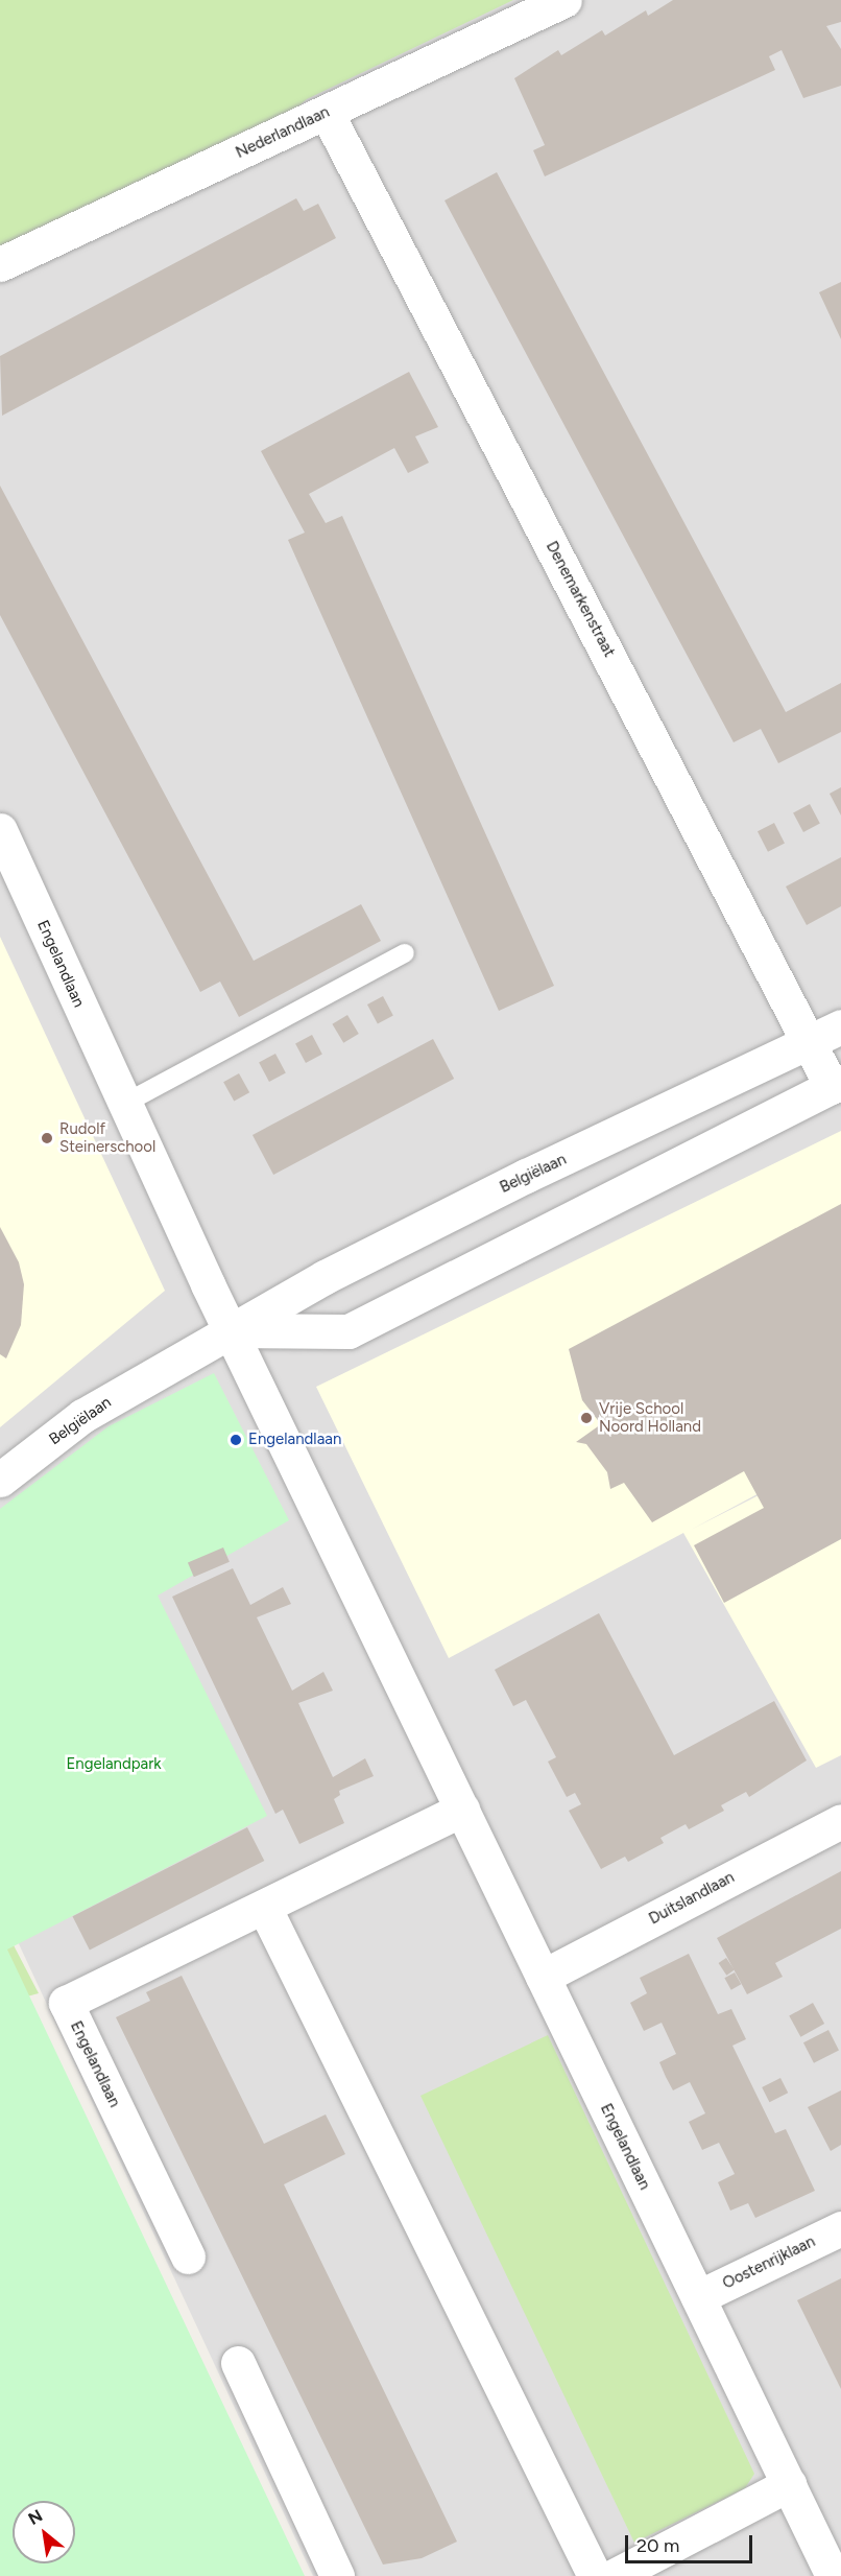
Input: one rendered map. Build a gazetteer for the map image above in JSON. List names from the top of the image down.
{
  "streets": {
    "street": [
      "Nederlandlaan",
      "Denemarkenstraat",
      "Engelandlaan",
      "Belgiëlaan",
      "Duitslandlaan",
      "Oostenrijklaan"
    ]
  },
  "crossings": [
    ["Nederlandlaan", "Denemarkenstraat"],
    ["Denemarkenstraat", "Belgiëlaan"],
    ["Engelandlaan", "Belgiëlaan"],
    ["Engelandlaan", "Duitslandlaan"],
    ["Engelandlaan", "Oostenrijklaan"]
  ],
  "parks": ["Engelandpark"],
  "places": ["Rudolf Steinerschool", "Vrije School Noord Holland", "Engelandlaan"],
  "scale_bar": "20 m",
  "north": "top left"
}
